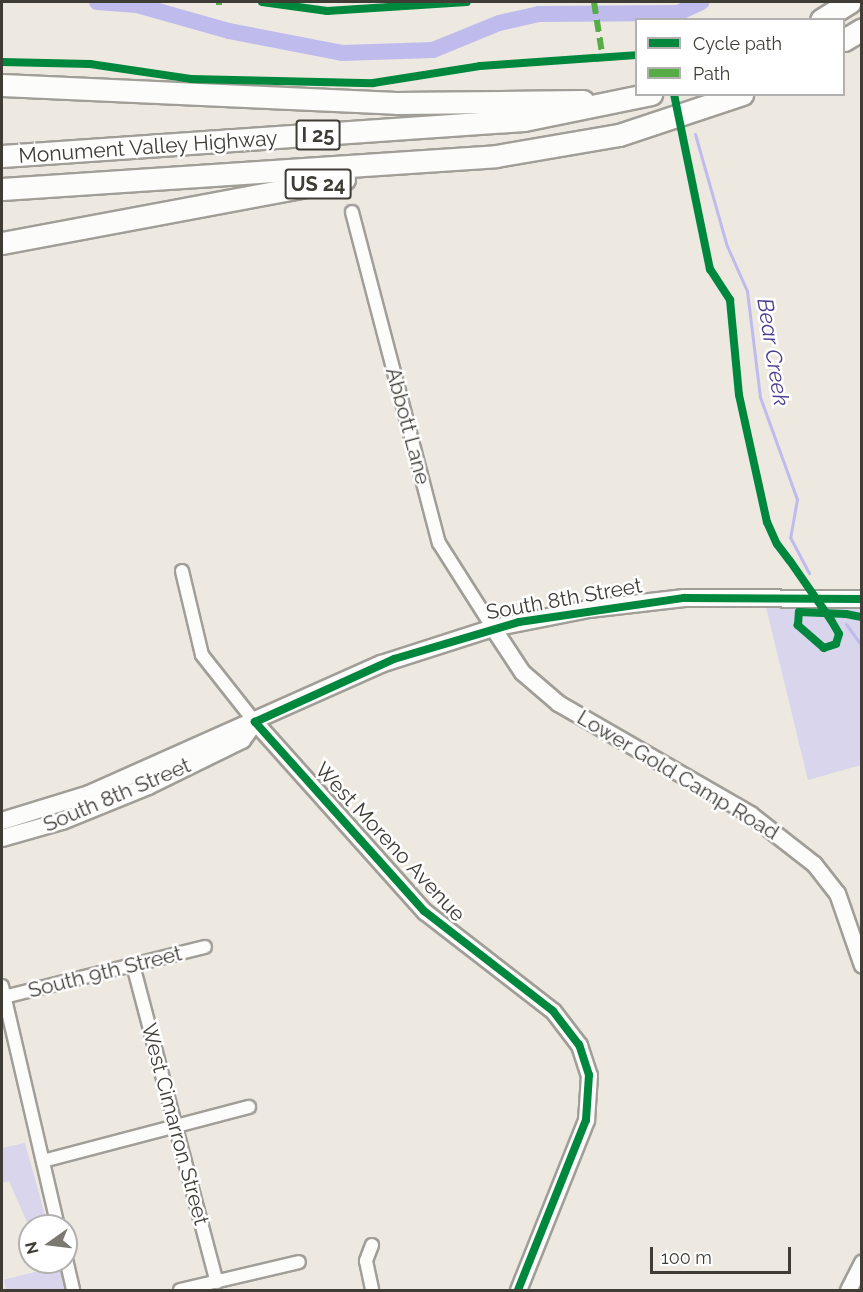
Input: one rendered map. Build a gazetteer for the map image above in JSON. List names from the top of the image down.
{
  "streets": {
    "highway": ["I 25", "Monument Valley Highway", "US 24"],
    "main road": ["South 8th Street"],
    "street": [
      "Abbott Lane",
      "Lower Gold Camp Road",
      "West Moreno Avenue",
      "South 9th Street",
      "West Cimarron Street"
    ]
  },
  "crossings": [
    ["Monument Valley Highway", "US 24"],
    ["Abbott Lane", "South 8th Street"],
    ["Abbott Lane", "Lower Gold Camp Road"],
    ["South 8th Street", "Lower Gold Camp Road"],
    ["South 8th Street", "West Moreno Avenue"],
    ["South 9th Street", "West Cimarron Street"]
  ],
  "water": ["Bear Creek"],
  "legend": ["Cycle path", "Path"],
  "scale_bar": "100 m",
  "north": "left"
}
